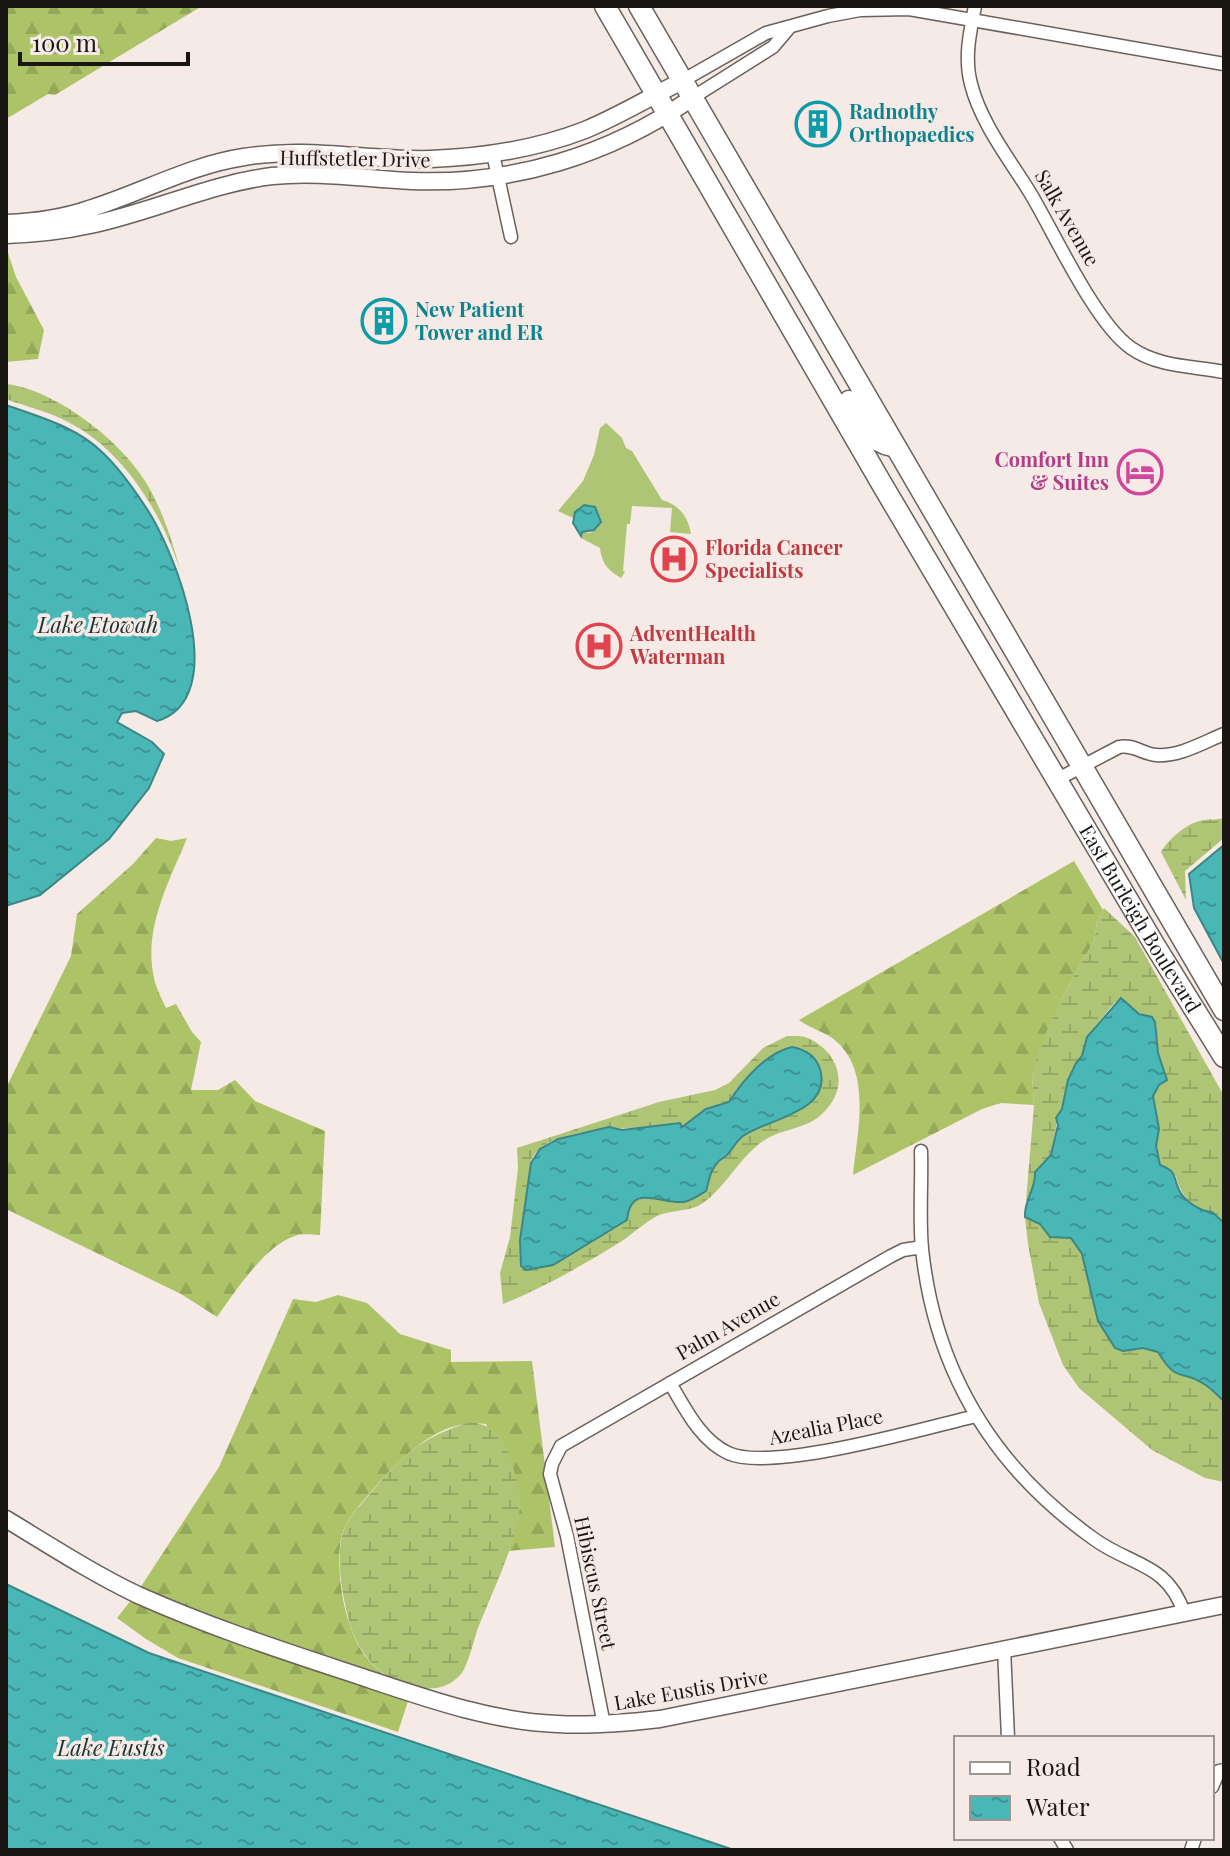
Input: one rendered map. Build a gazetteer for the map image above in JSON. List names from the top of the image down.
{
  "streets": {
    "main road": ["East Burleigh Boulevard"],
    "street": [
      "Huffstetler Drive",
      "Salk Avenue",
      "Palm Avenue",
      "Azealia Place",
      "Hibiscus Street",
      "Lake Eustis Drive"
    ]
  },
  "crossings": [
    ["Huffstetler Drive", "East Burleigh Boulevard"],
    ["Palm Avenue", "Azealia Place"],
    ["Palm Avenue", "Hibiscus Street"],
    ["Hibiscus Street", "Lake Eustis Drive"]
  ],
  "water": ["Lake Etowah", "Lake Eustis"],
  "places": {
    "building": ["Radnothy Orthopaedics", "New Patient Tower and ER"],
    "hotel": ["Comfort Inn & Suites"],
    "hospital": ["Florida Cancer Specialists", "AdventHealth Waterman"]
  },
  "legend": ["Road", "Water"],
  "scale_bar": "100 m"
}
